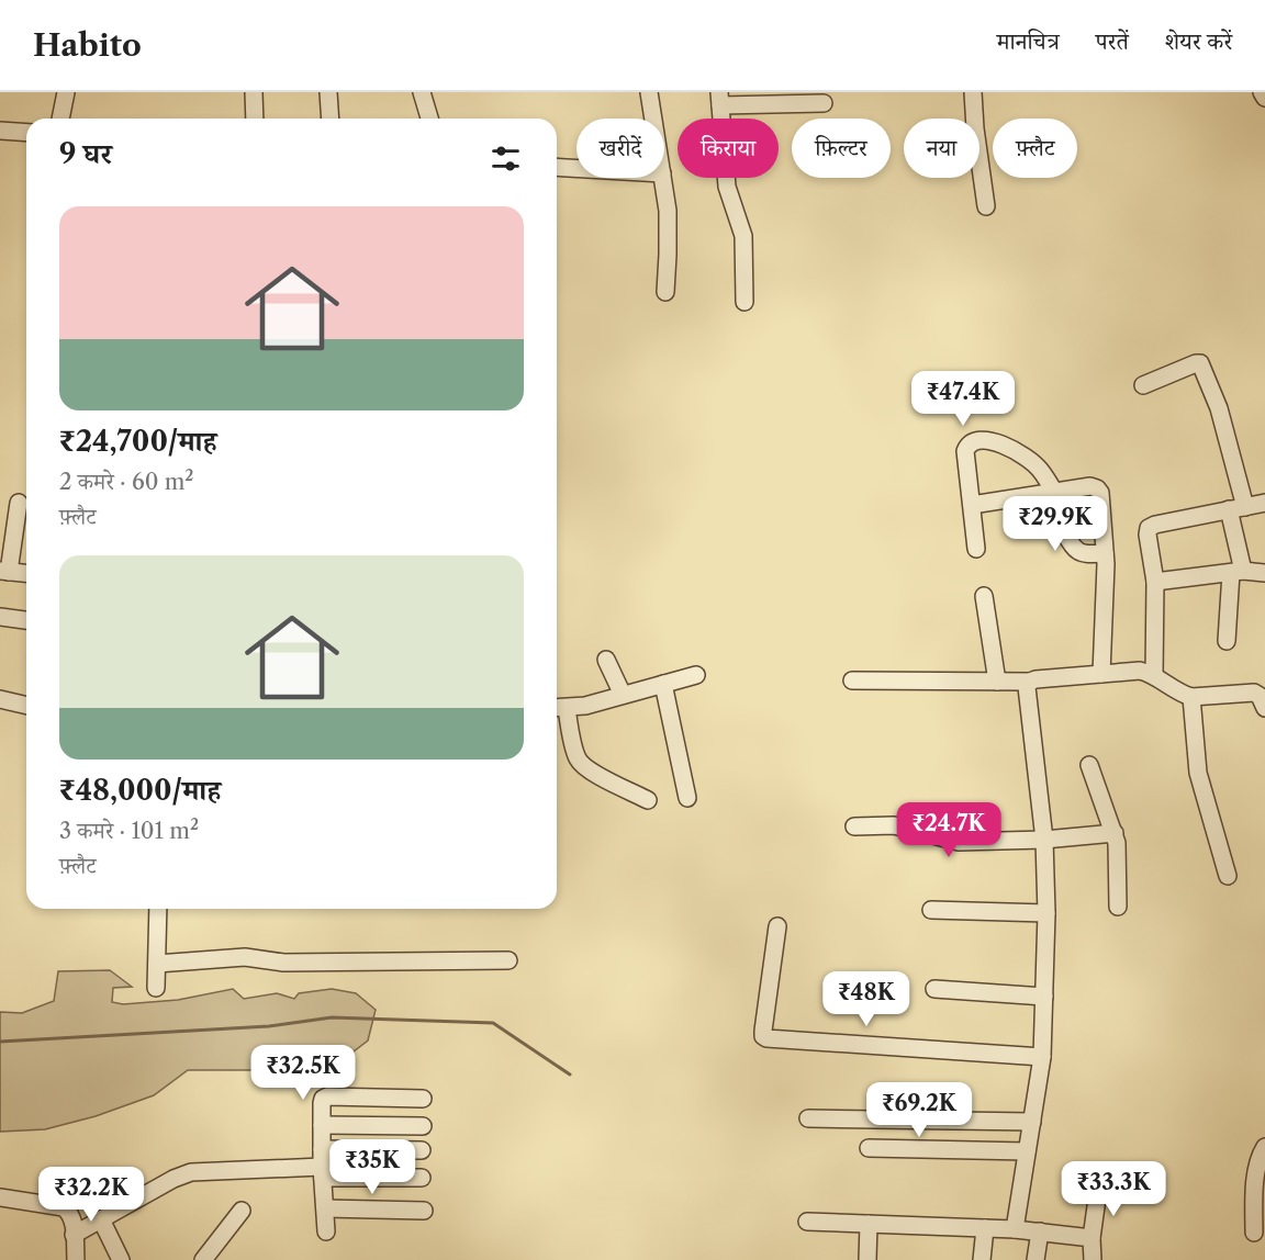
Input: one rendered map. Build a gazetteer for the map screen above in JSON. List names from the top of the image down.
{
  "page": {
    "header": "Habito",
    "nav": ["मानचित्र", "परतें", "शेयर करें"],
    "chip": [
      "खरीदें",
      "किराया",
      "फ़िल्टर",
      "नया",
      "फ़्लैट"
    ],
    "heading": "9 घर",
    "list": [
      {
        "name": "₹24,700/माह",
        "note": "2 कमरे · 60 m² · फ़्लैट"
      },
      {
        "name": "₹48,000/माह",
        "note": "3 कमरे · 101 m² · फ़्लैट"
      }
    ],
    "price": [
      "₹47.4K",
      "₹29.9K",
      "₹24.7K",
      "₹48K",
      "₹32.5K",
      "₹69.2K",
      "₹35K",
      "₹33.3K",
      "₹32.2K"
    ]
  }
}
